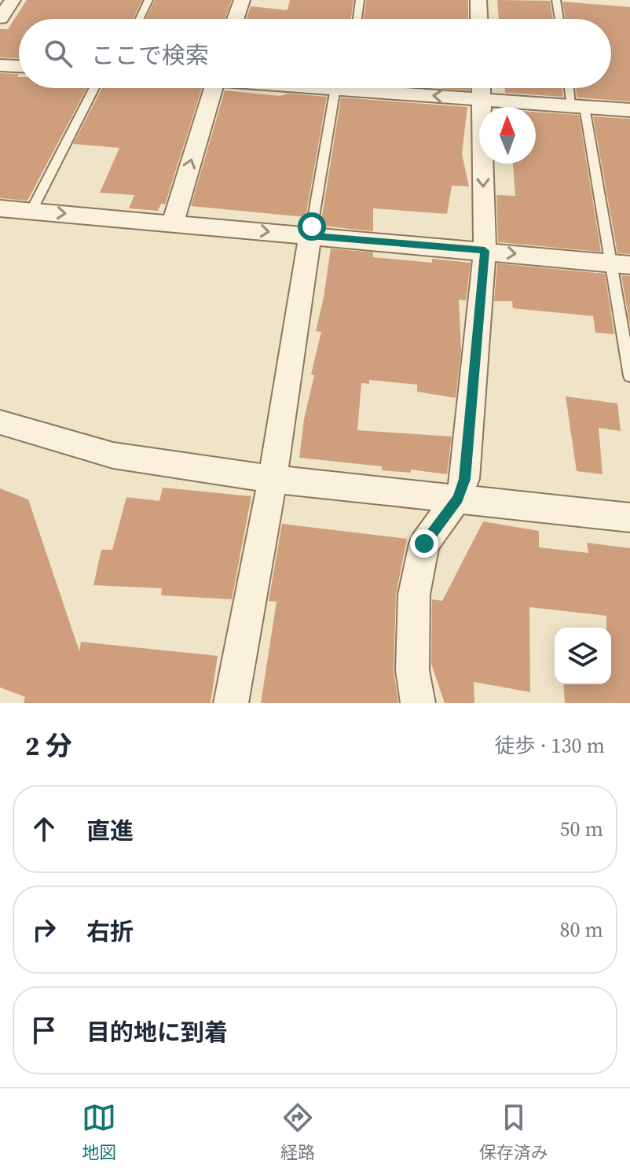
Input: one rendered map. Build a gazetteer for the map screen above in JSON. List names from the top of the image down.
{
  "north": "top",
  "page": {
    "search": "ここで検索",
    "heading": ["2 分", "徒歩 · 130 m"],
    "list": [
      ["直進", "50 m"],
      ["右折", "80 m"],
      "目的地に到着"
    ],
    "nav": ["地図", "経路", "保存済み"]
  }
}
